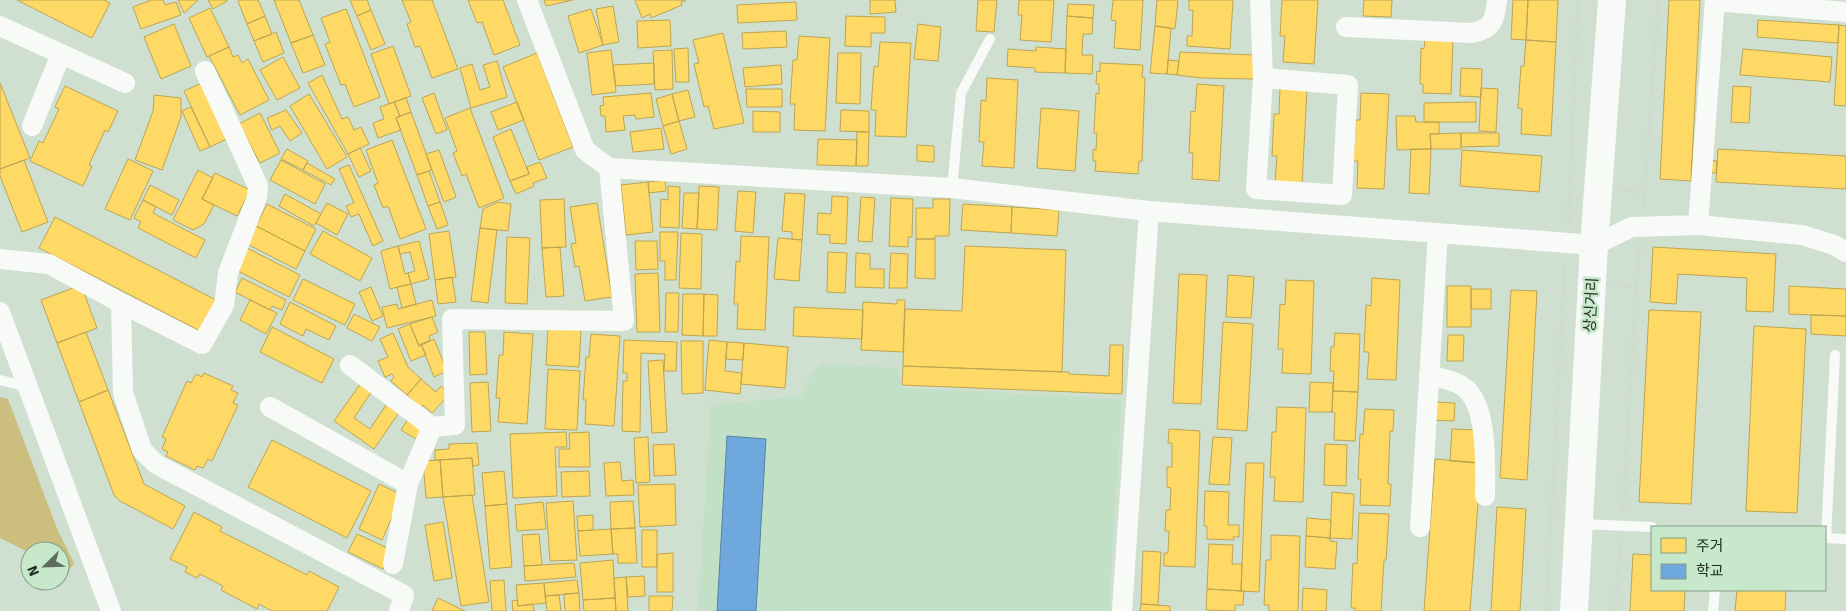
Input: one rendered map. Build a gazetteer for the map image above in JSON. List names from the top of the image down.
{
  "streets": {
    "main road": ["상신거리"]
  },
  "legend": ["주거", "학교"],
  "north": "bottom left"
}
